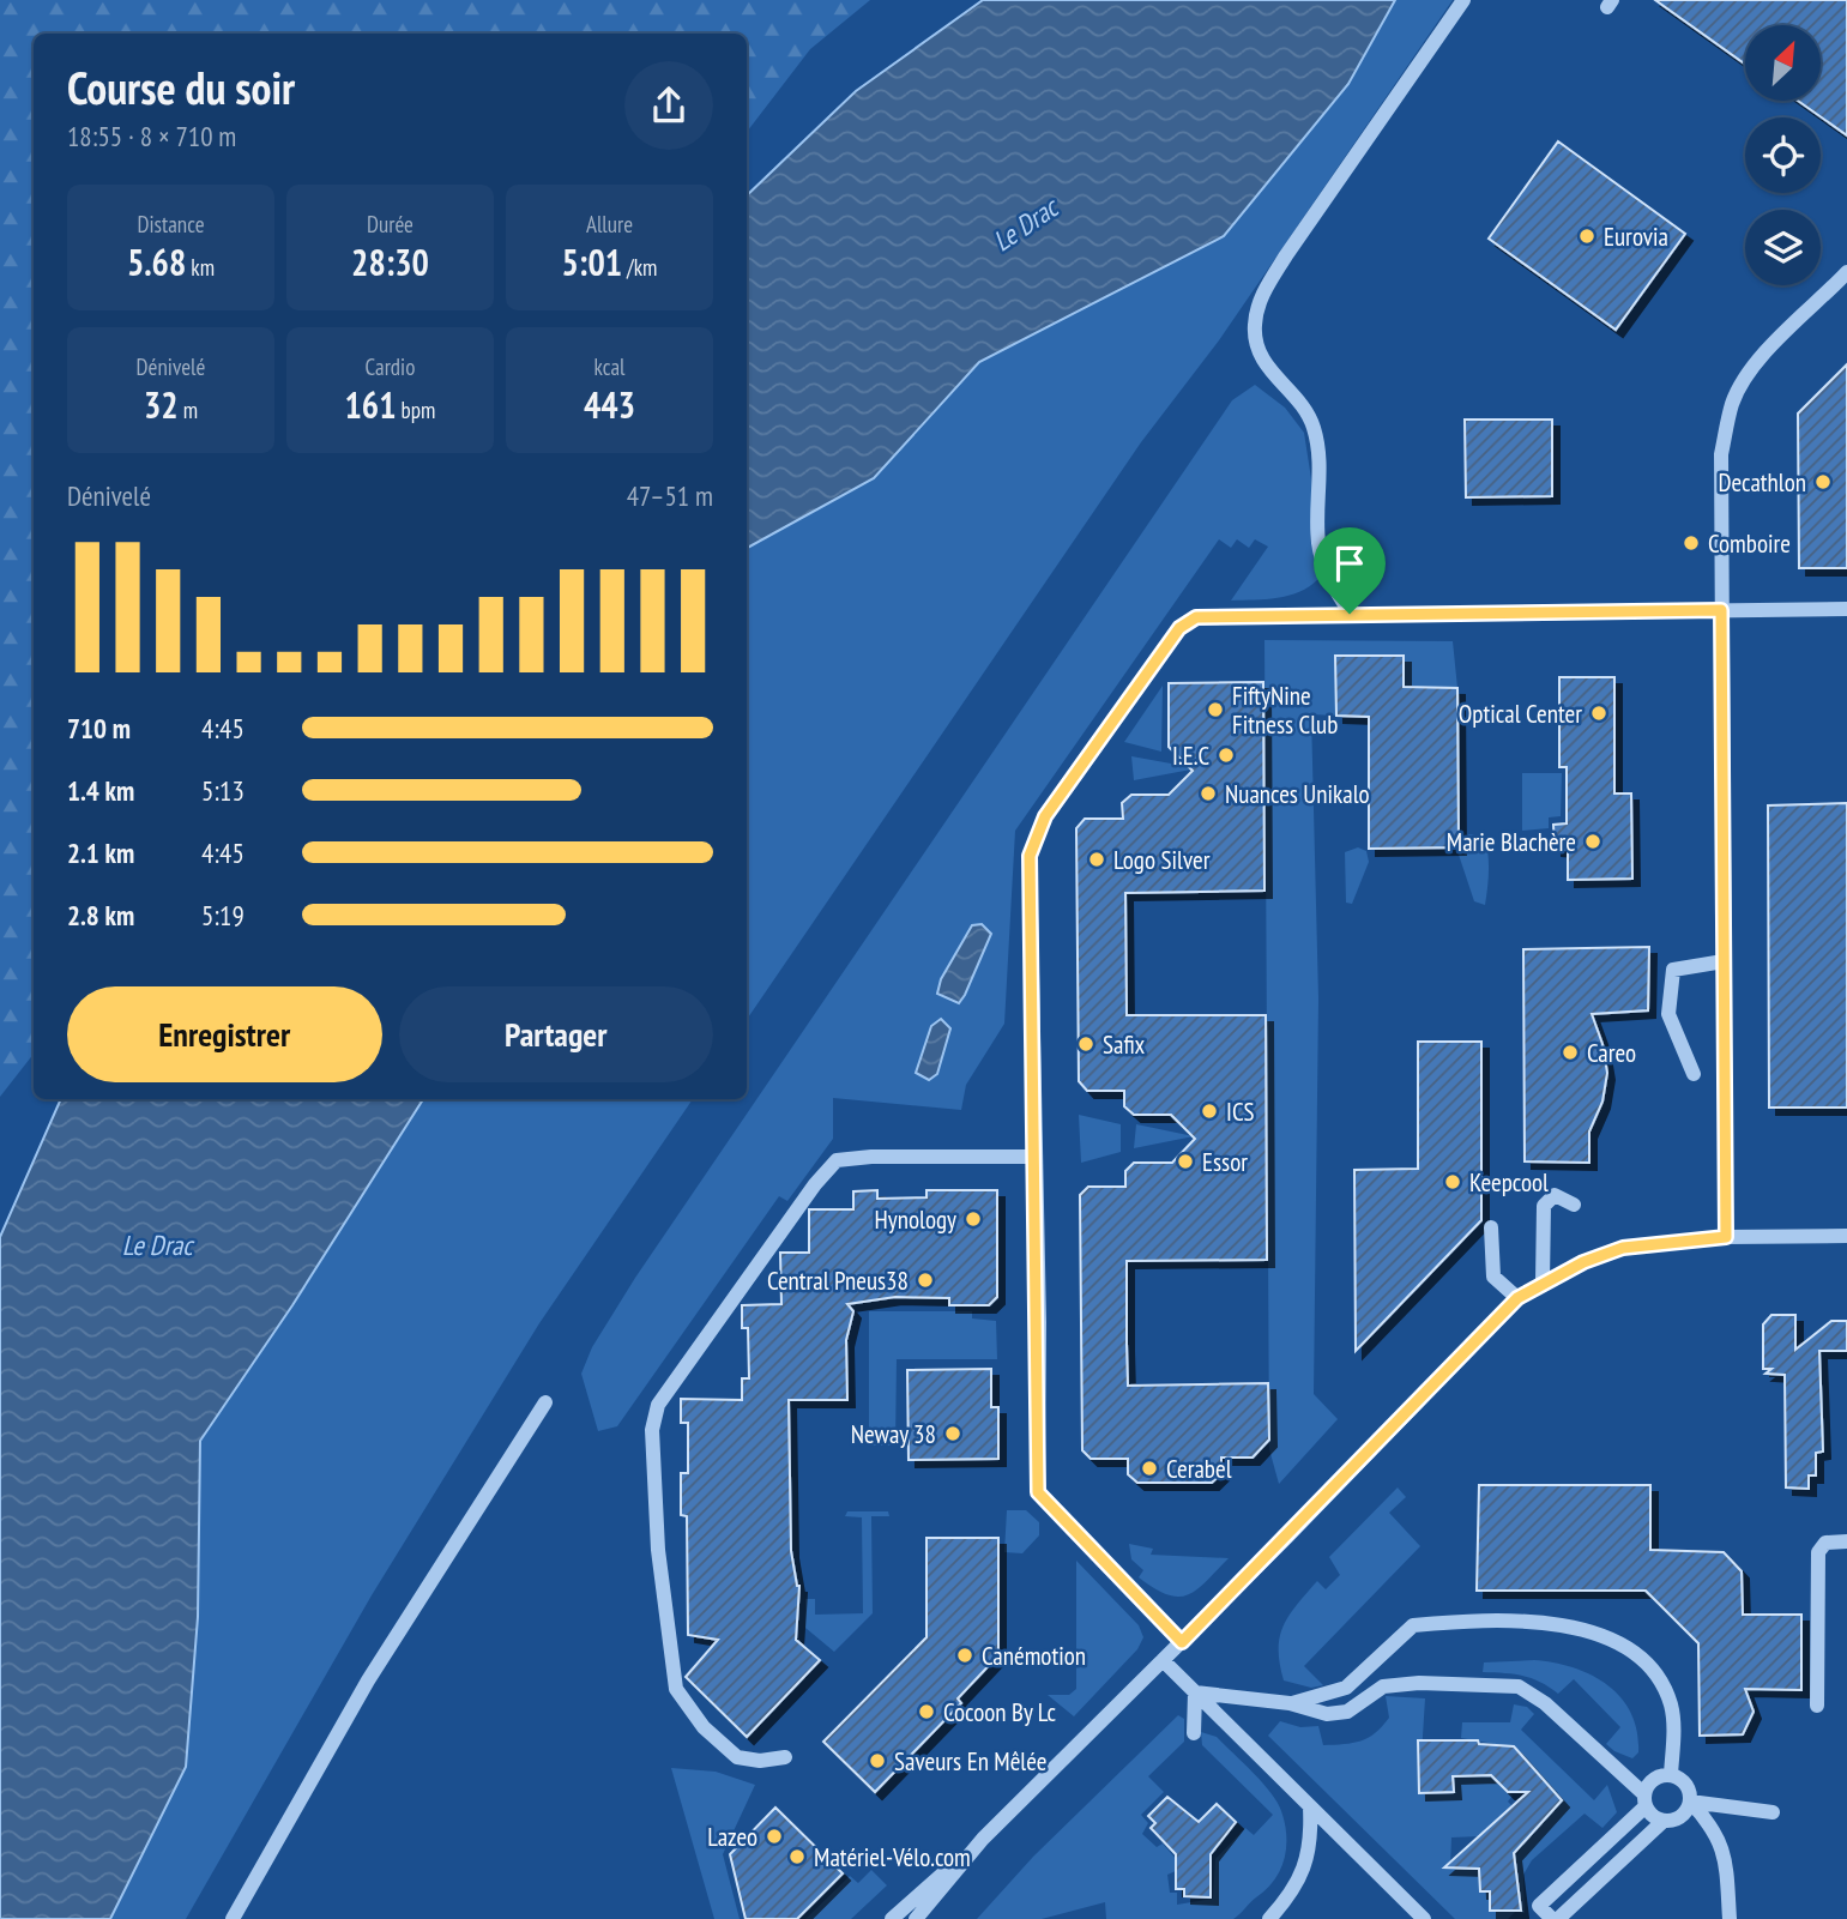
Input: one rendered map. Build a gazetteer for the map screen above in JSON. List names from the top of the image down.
{
  "water": ["Le Drac"],
  "places": [
    "Eurovia",
    "Decathlon",
    "Comboire",
    "FiftyNine Fitness Club",
    "Optical Center",
    "I.E.C",
    "Nuances Unikalo",
    "Marie Blachère",
    "Logo Silver",
    "Safix",
    "Careo",
    "ICS",
    "Essor",
    "Keepcool",
    "Hynology",
    "Central Pneus38",
    "Neway 38",
    "Cerabel",
    "Canémotion",
    "Cocoon By Lc",
    "Saveurs En Mêlée",
    "Lazeo",
    "Matériel-Vélo.com"
  ],
  "north": "top right",
  "page": {
    "heading": ["Course du soir", "18:55 · 8 × 710 m"],
    "stats": [
      ["Distance", "5.68 km"],
      ["Durée", "28:30"],
      ["Allure", "5:01 /km"],
      ["Dénivelé", "32 m"],
      ["Cardio", "161 bpm"],
      ["kcal", "443"]
    ],
    "chart": ["Dénivelé", "47–51 m"],
    "list": [
      {
        "name": "710 m",
        "note": "4:45"
      },
      {
        "name": "1.4 km",
        "note": "5:13"
      },
      {
        "name": "2.1 km",
        "note": "4:45"
      },
      {
        "name": "2.8 km",
        "note": "5:19"
      }
    ],
    "buttons": ["Enregistrer", "Partager"]
  }
}
